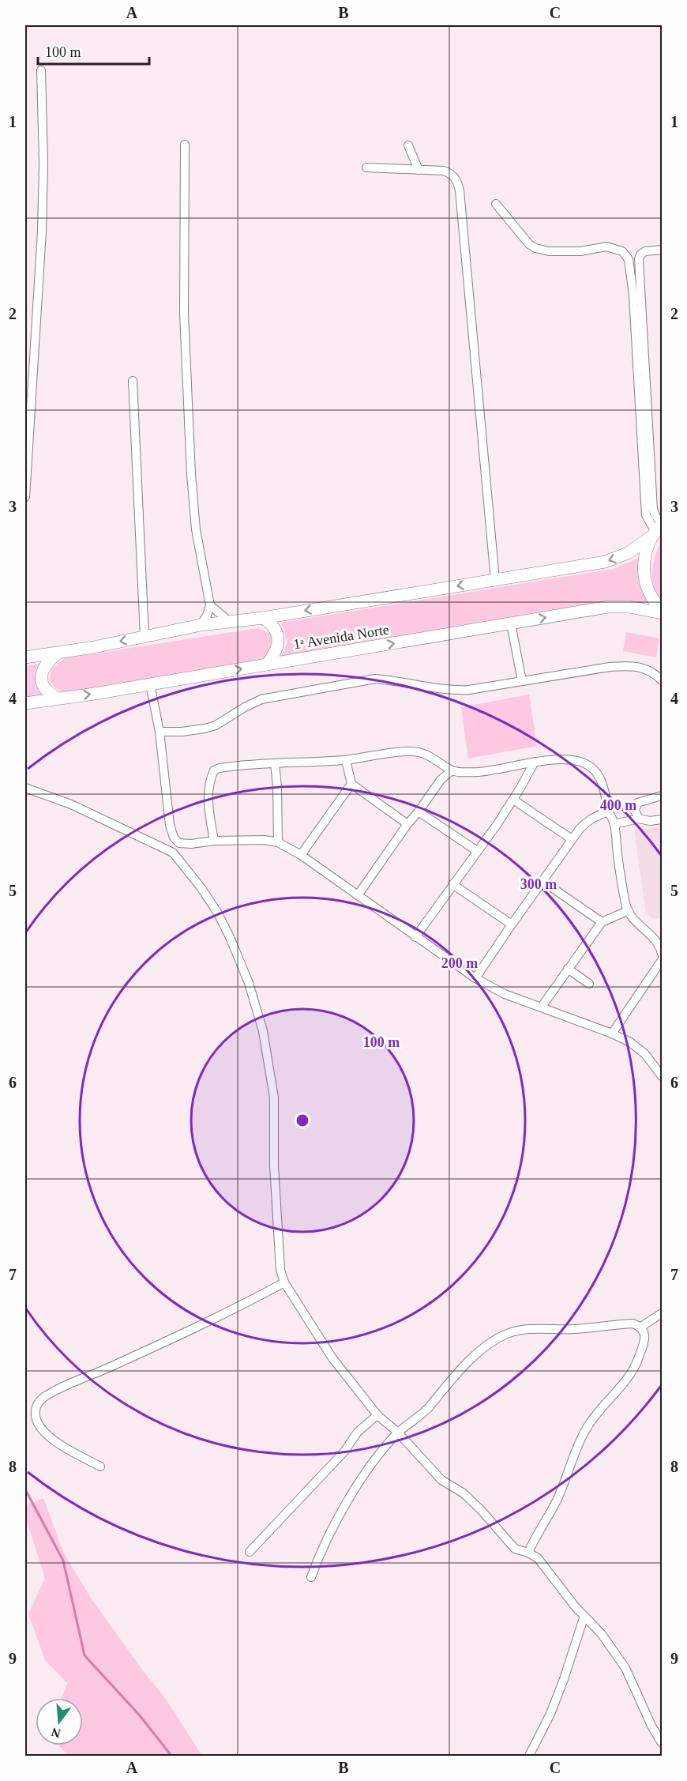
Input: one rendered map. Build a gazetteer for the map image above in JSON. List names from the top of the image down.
{
  "streets": {
    "main road": ["1ᵃ Avenida Norte"]
  },
  "scale_bar": "100 m",
  "north": "bottom",
  "grid": {
    "columns": ["A", "B", "C"],
    "rows": [
      "1",
      "2",
      "3",
      "4",
      "5",
      "6",
      "7",
      "8",
      "9"
    ]
  },
  "rings": [
    "400 m",
    "300 m",
    "200 m",
    "100 m"
  ]
}
